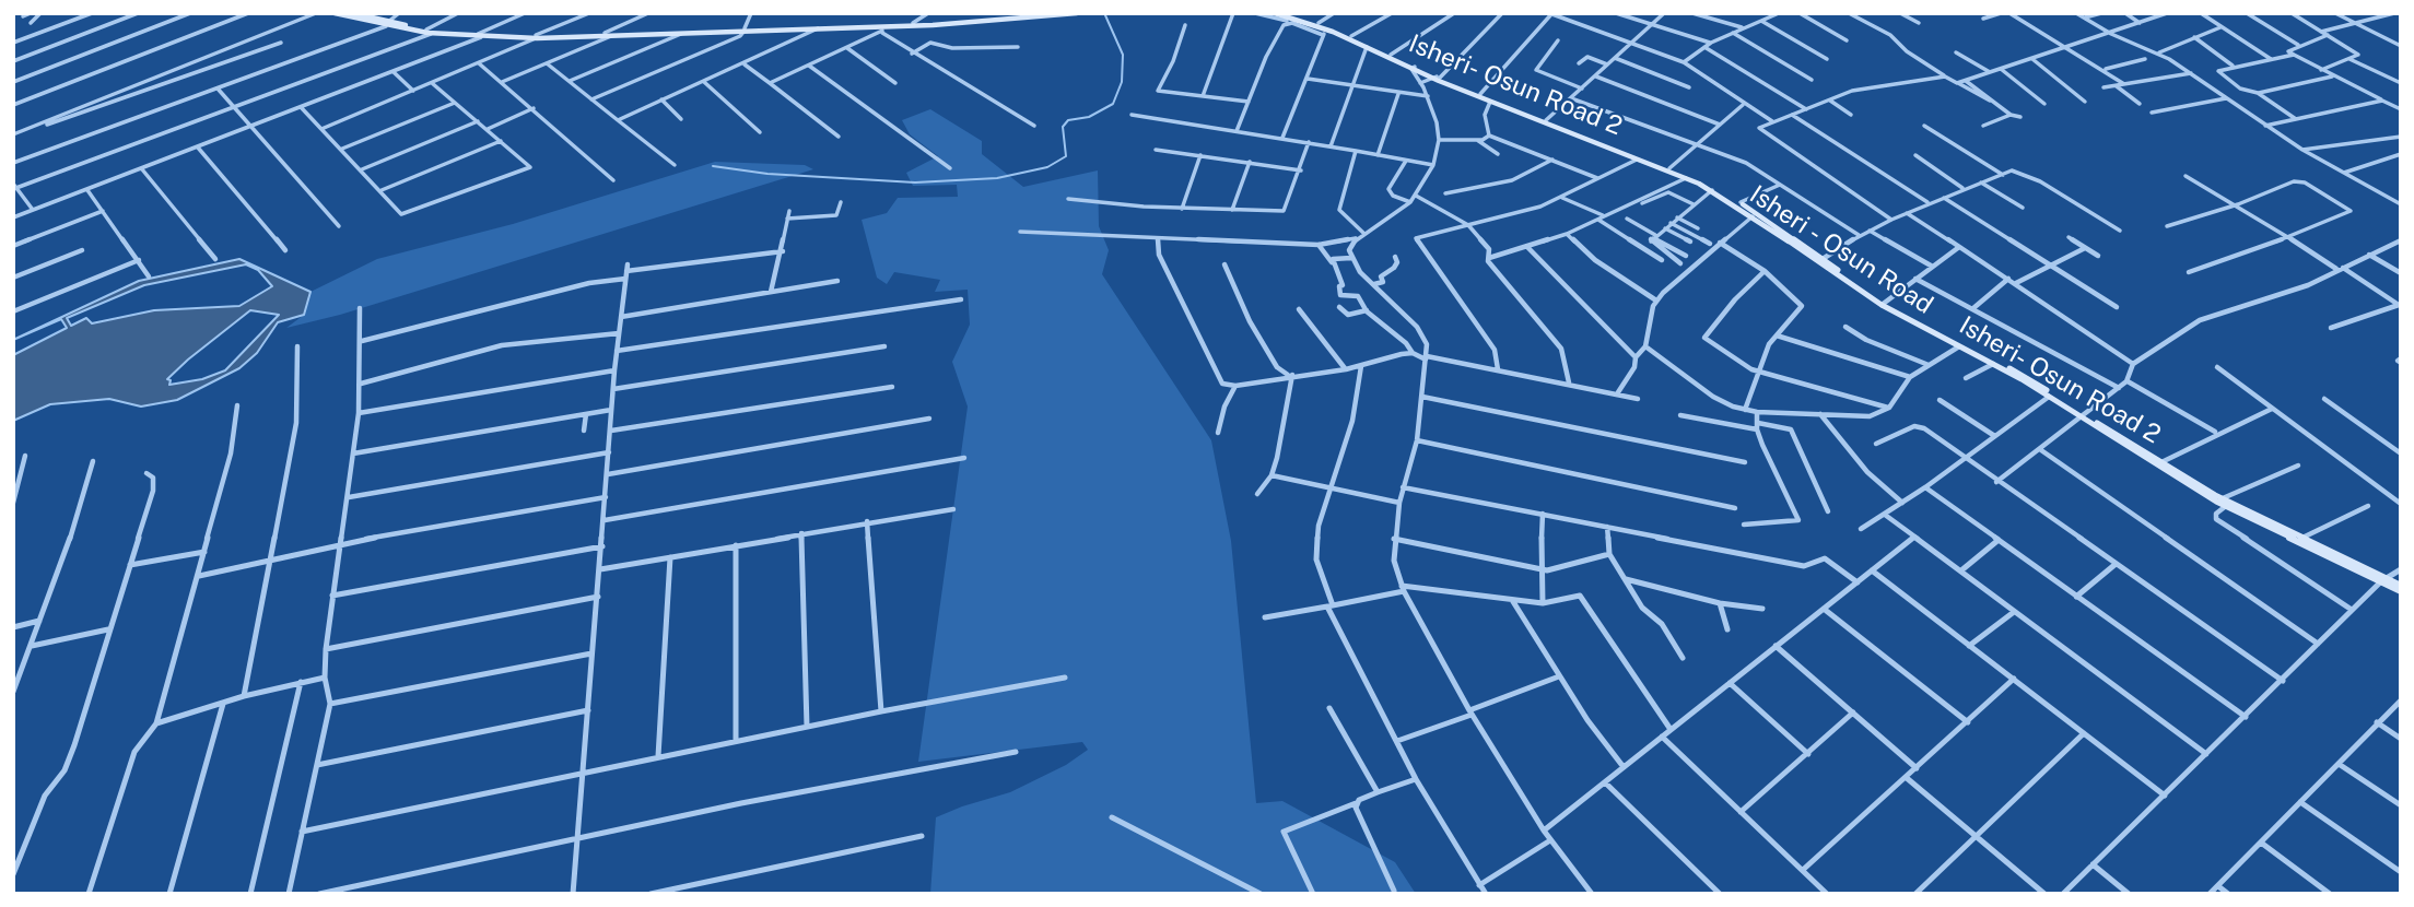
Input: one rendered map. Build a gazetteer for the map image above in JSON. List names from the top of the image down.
{
  "streets": {
    "main road": ["Isheri- Osun Road 2", "Isheri - Osun Road"]
  },
  "crossings": [
    ["Isheri- Osun Road 2", "Isheri - Osun Road"]
  ]
}
